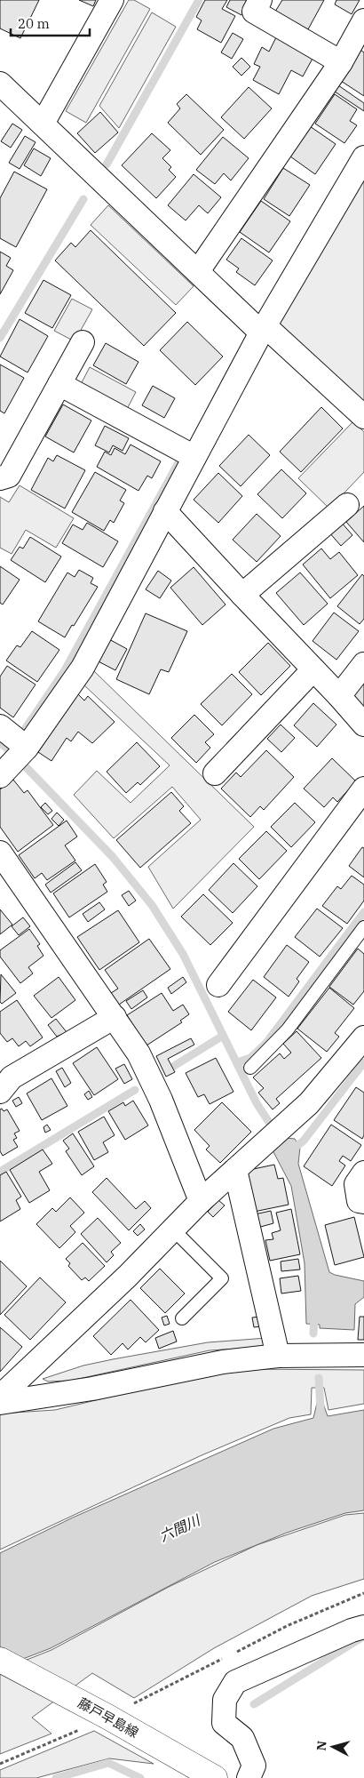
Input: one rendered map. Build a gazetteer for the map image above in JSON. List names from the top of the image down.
{
  "streets": {
    "main road": ["藤戸早島線"]
  },
  "water": ["六間川"],
  "scale_bar": "20 m",
  "north": "left"
}
